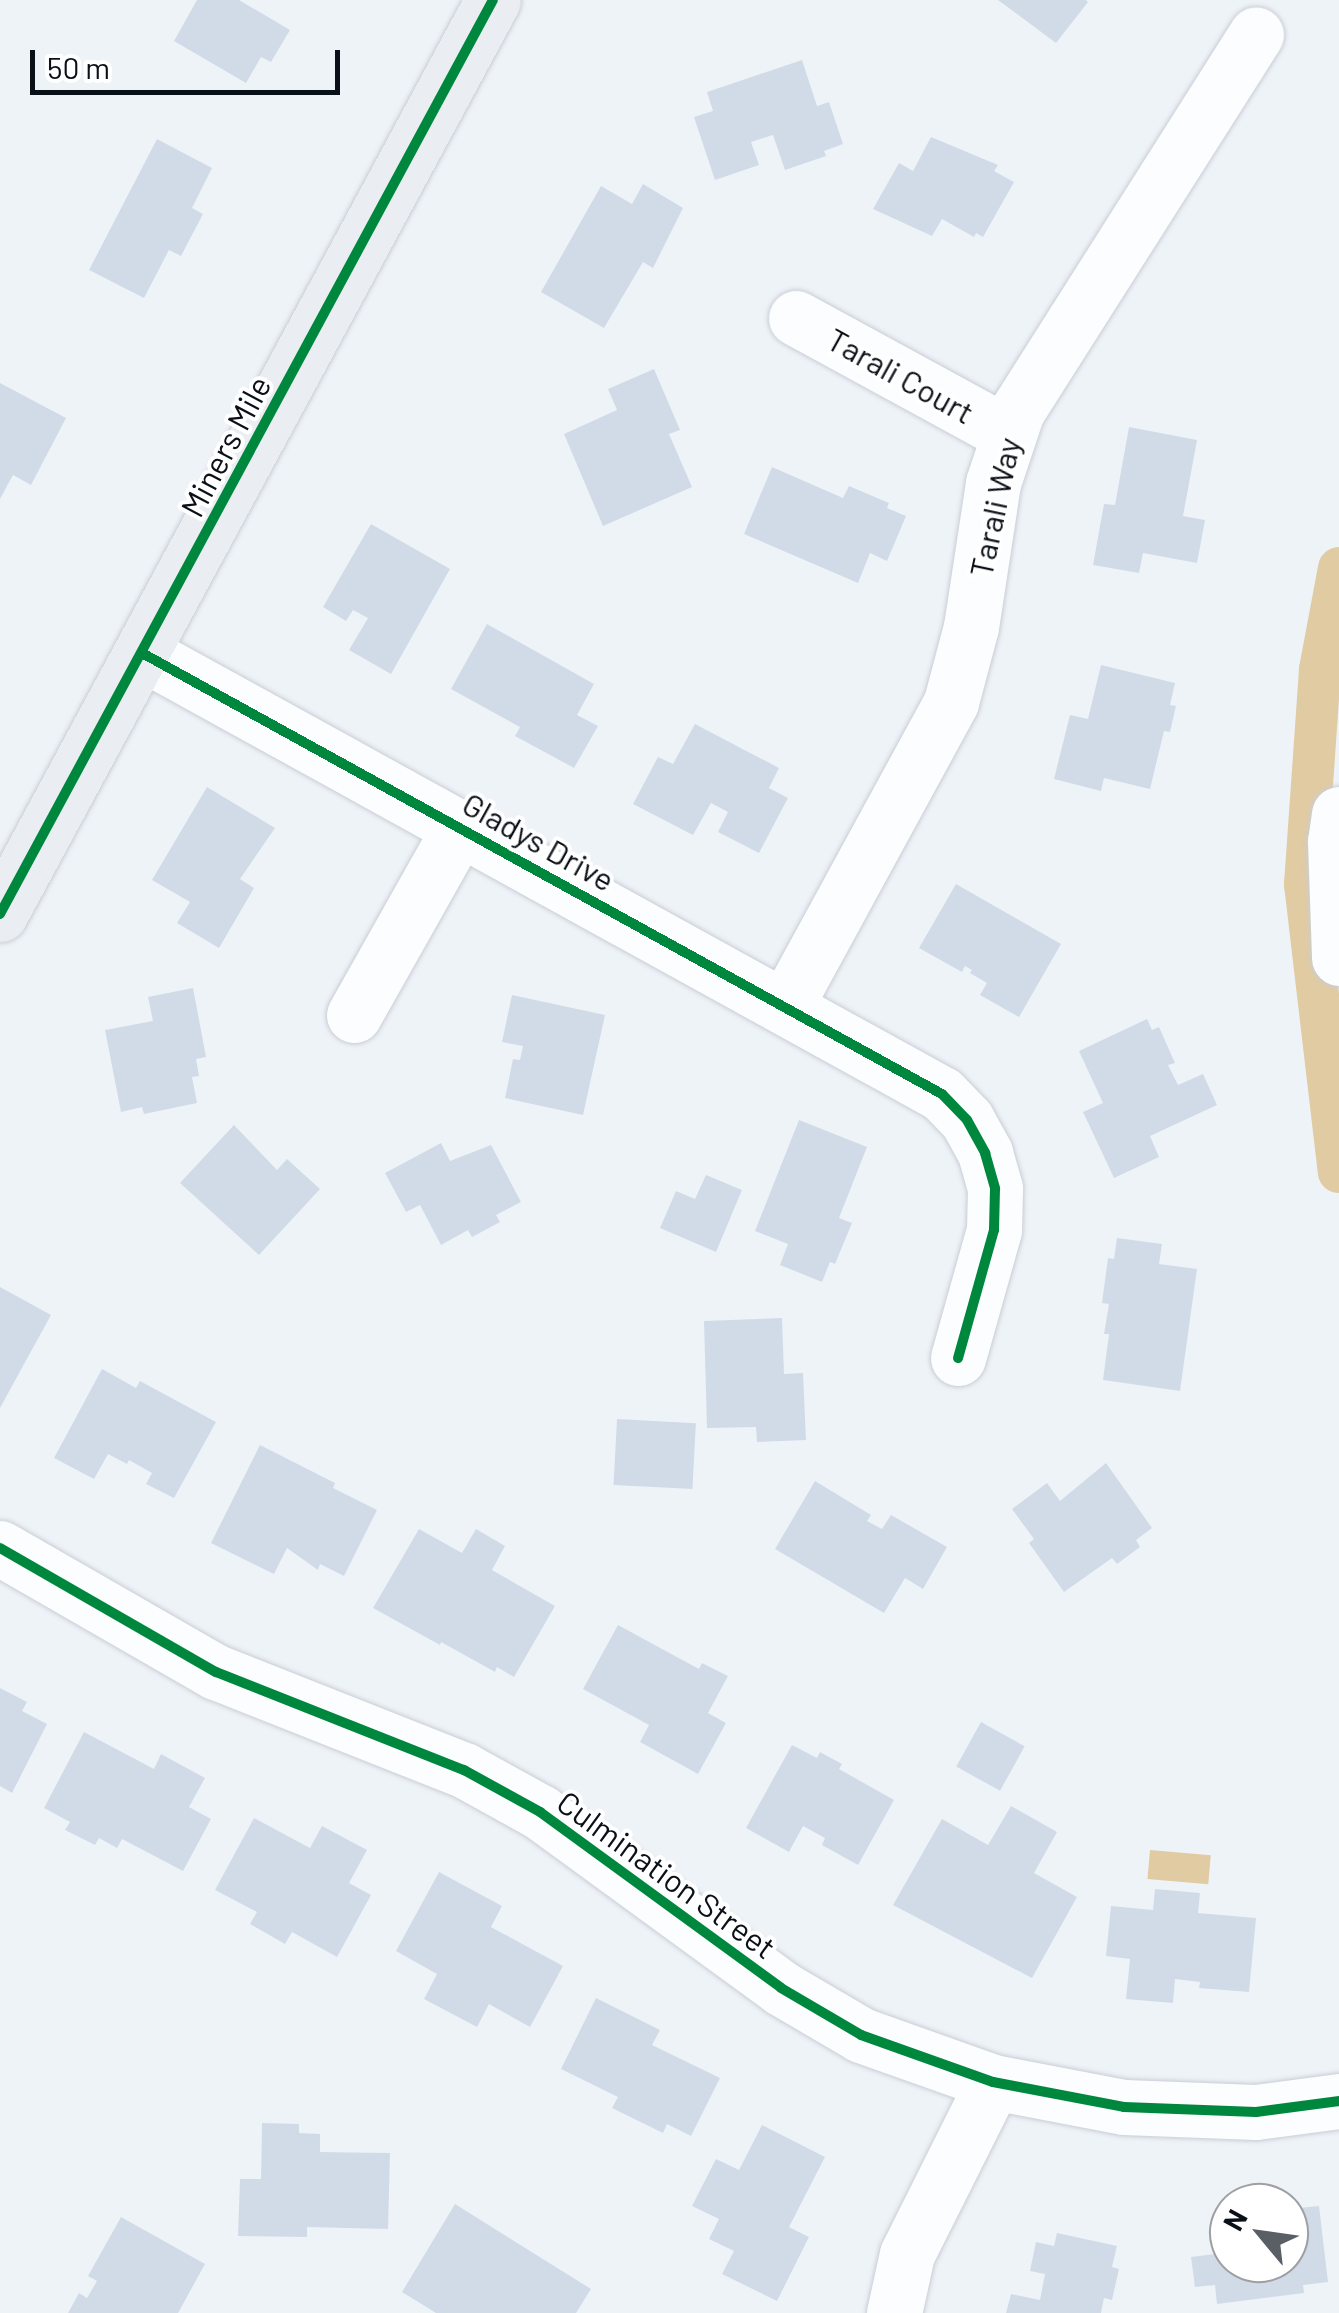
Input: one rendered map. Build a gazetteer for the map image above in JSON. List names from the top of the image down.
{
  "streets": {
    "main road": ["Miners Mile"],
    "street": [
      "Tarali Court",
      "Tarali Way",
      "Gladys Drive",
      "Culmination Street"
    ]
  },
  "crossings": [
    ["Tarali Court", "Tarali Way"],
    ["Miners Mile", "Gladys Drive"],
    ["Tarali Way", "Gladys Drive"]
  ],
  "scale_bar": "50 m",
  "north": "top left"
}
